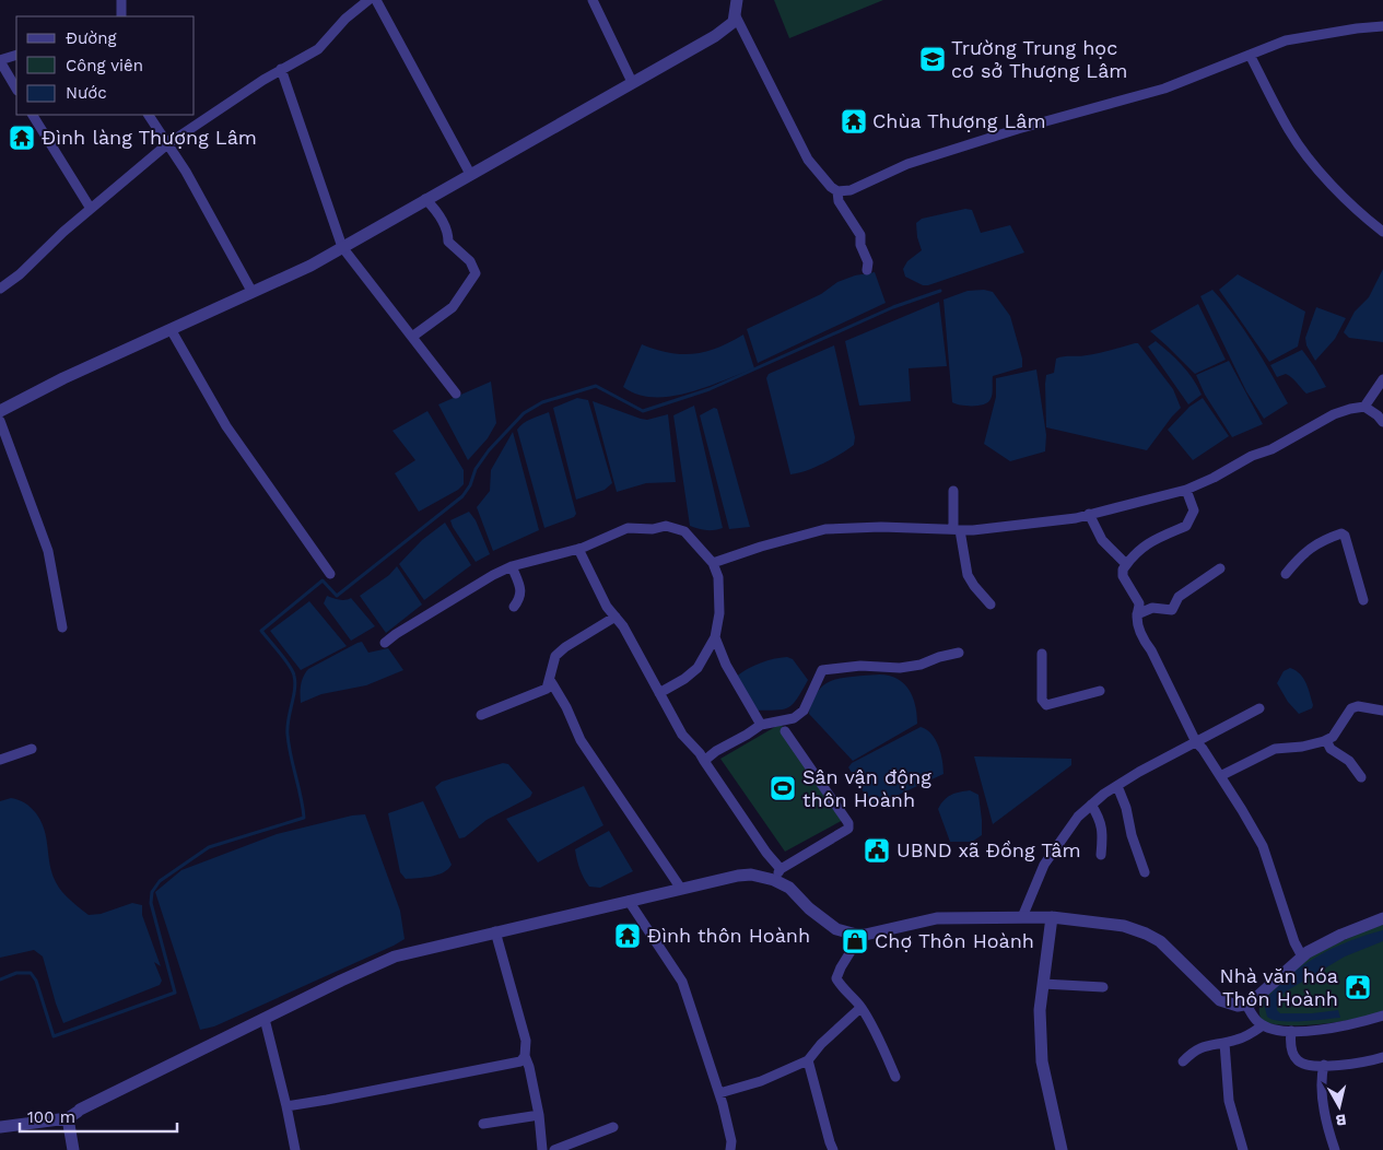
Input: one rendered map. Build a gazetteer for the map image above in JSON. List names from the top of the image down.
{
  "places": {
    "school or university": ["Trường Trung học cơ sở Thượng Lâm"],
    "temple": ["Chùa Thượng Lâm", "Đình làng Thượng Lâm", "Đình thôn Hoành"],
    "sports": ["Sân vận động thôn Hoành"],
    "public building": ["UBND xã Đồng Tâm", "Nhà văn hóa Thôn Hoành"],
    "shop": ["Chợ Thôn Hoành"]
  },
  "legend": ["Đường", "Công viên", "Nước"],
  "scale_bar": "100 m",
  "north": "bottom"
}
